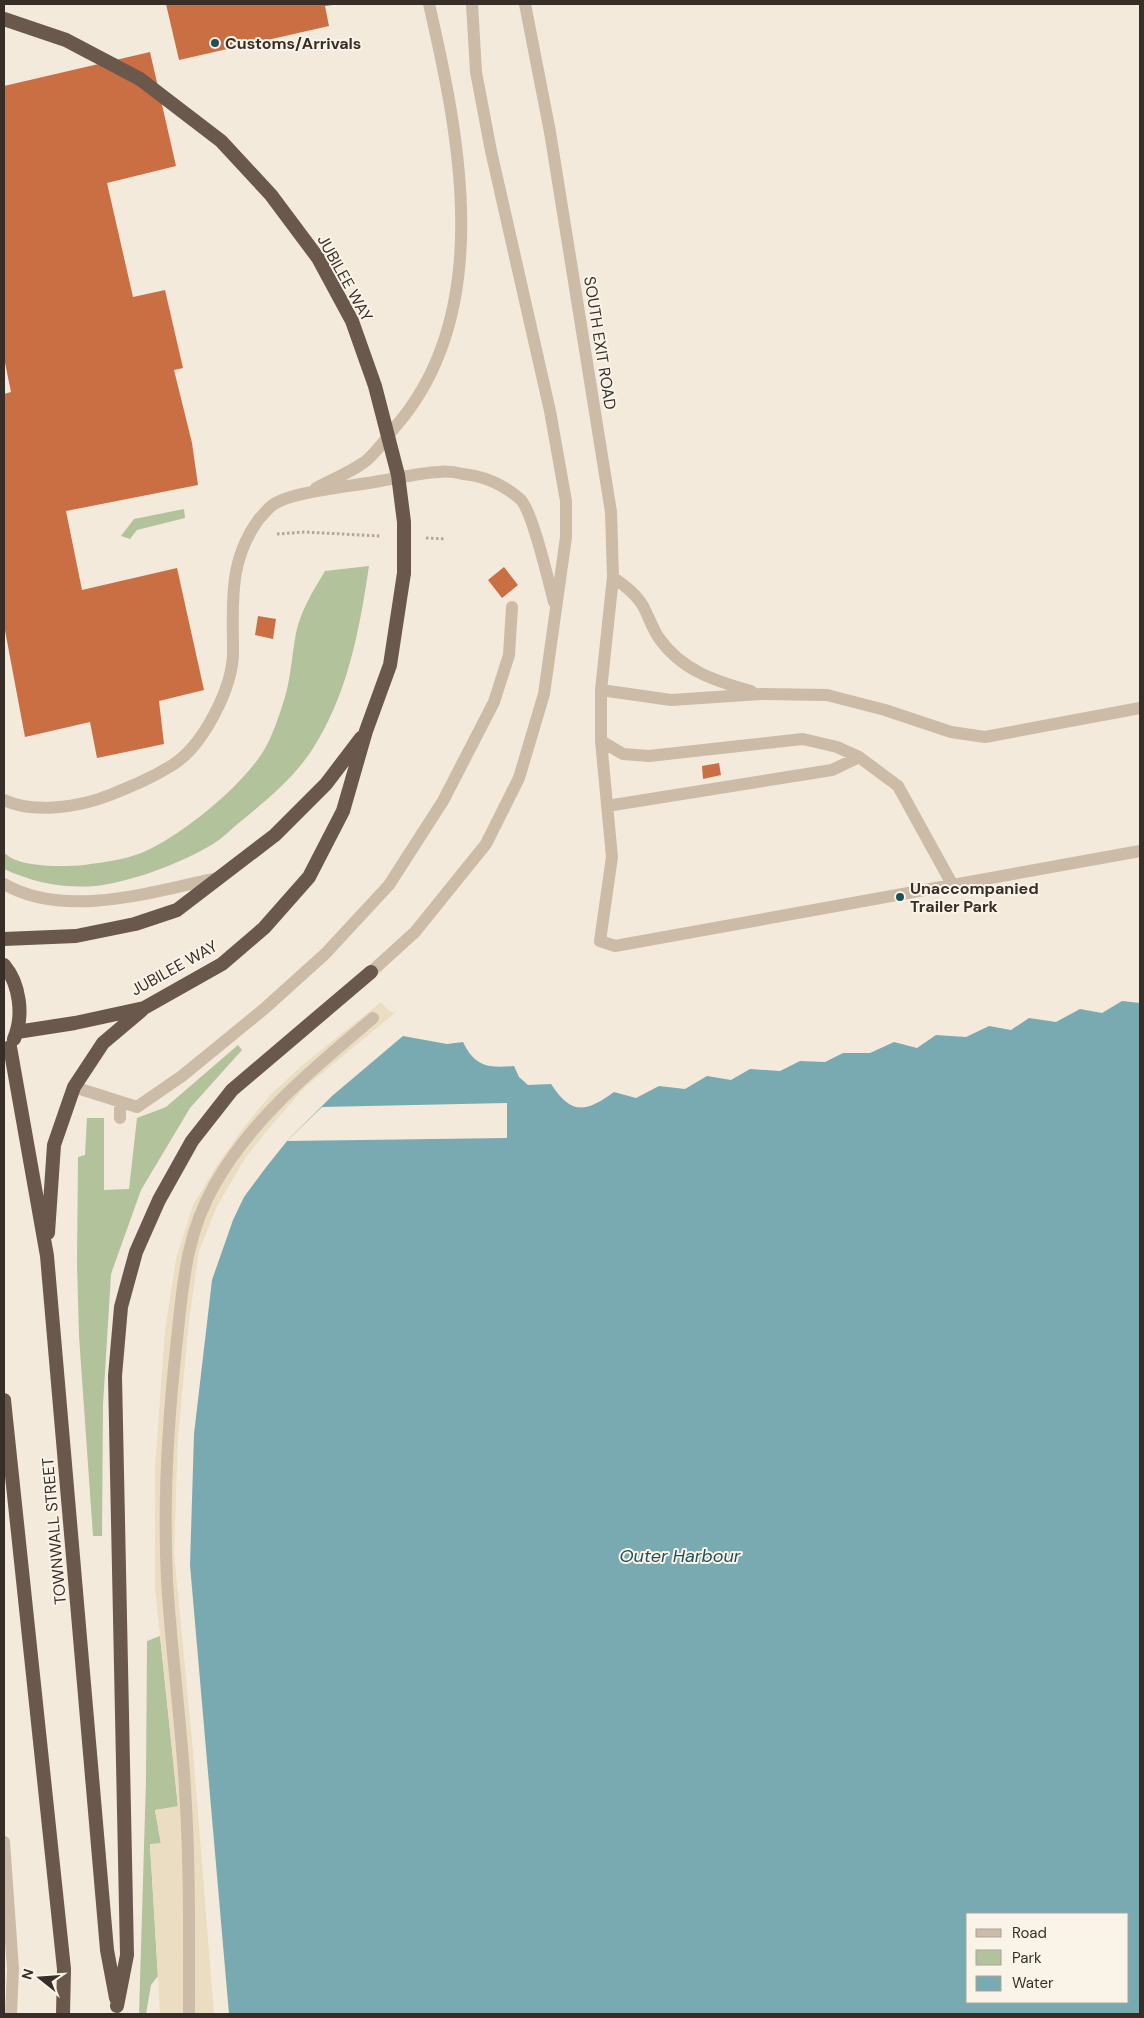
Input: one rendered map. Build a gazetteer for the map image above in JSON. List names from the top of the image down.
{
  "streets": {
    "highway": ["JUBILEE WAY", "TOWNWALL STREET"],
    "street": ["SOUTH EXIT ROAD"]
  },
  "water": ["Outer Harbour"],
  "places": ["Customs/Arrivals", "Unaccompanied Trailer Park"],
  "legend": ["Road", "Park", "Water"],
  "north": "left"
}
